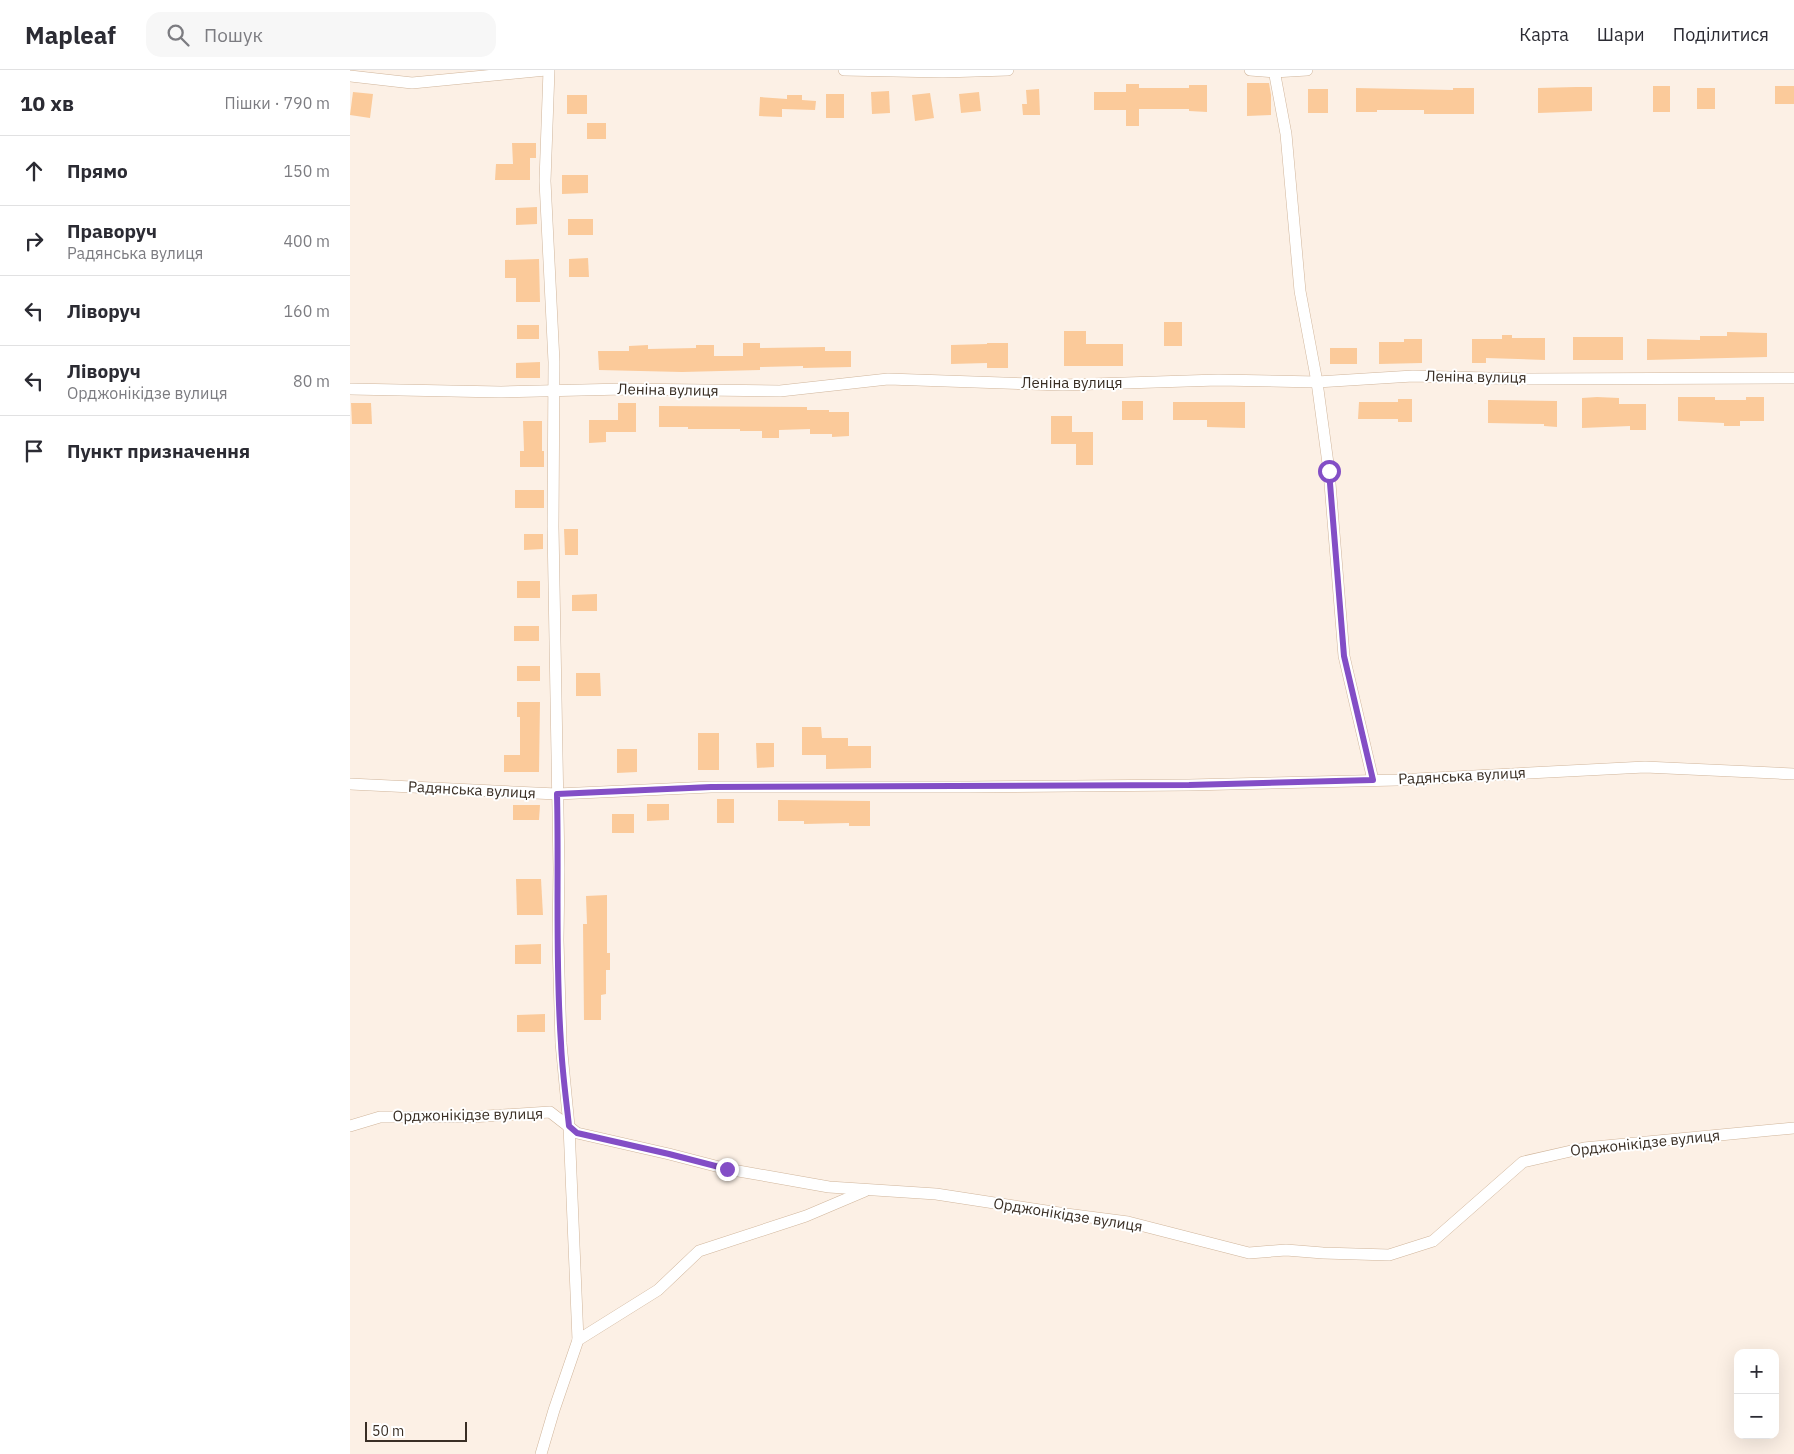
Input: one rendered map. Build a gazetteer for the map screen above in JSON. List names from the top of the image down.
{
  "streets": {
    "street": ["Леніна вулиця", "Радянська вулиця", "Орджонікідзе вулиця"]
  },
  "scale_bar": "50 m",
  "page": {
    "header": "Mapleaf",
    "search": "Пошук",
    "nav": ["Карта", "Шари", "Поділитися"],
    "heading": ["10 хв", "Пішки · 790 m"],
    "list": [
      ["Прямо", "150 m"],
      ["Праворуч", "Радянська вулиця", "400 m"],
      ["Ліворуч", "160 m"],
      ["Ліворуч", "Орджонікідзе вулиця", "80 m"],
      "Пункт призначення"
    ],
    "map_buttons": ["+", "−"],
    "scale": "50 m"
  }
}
